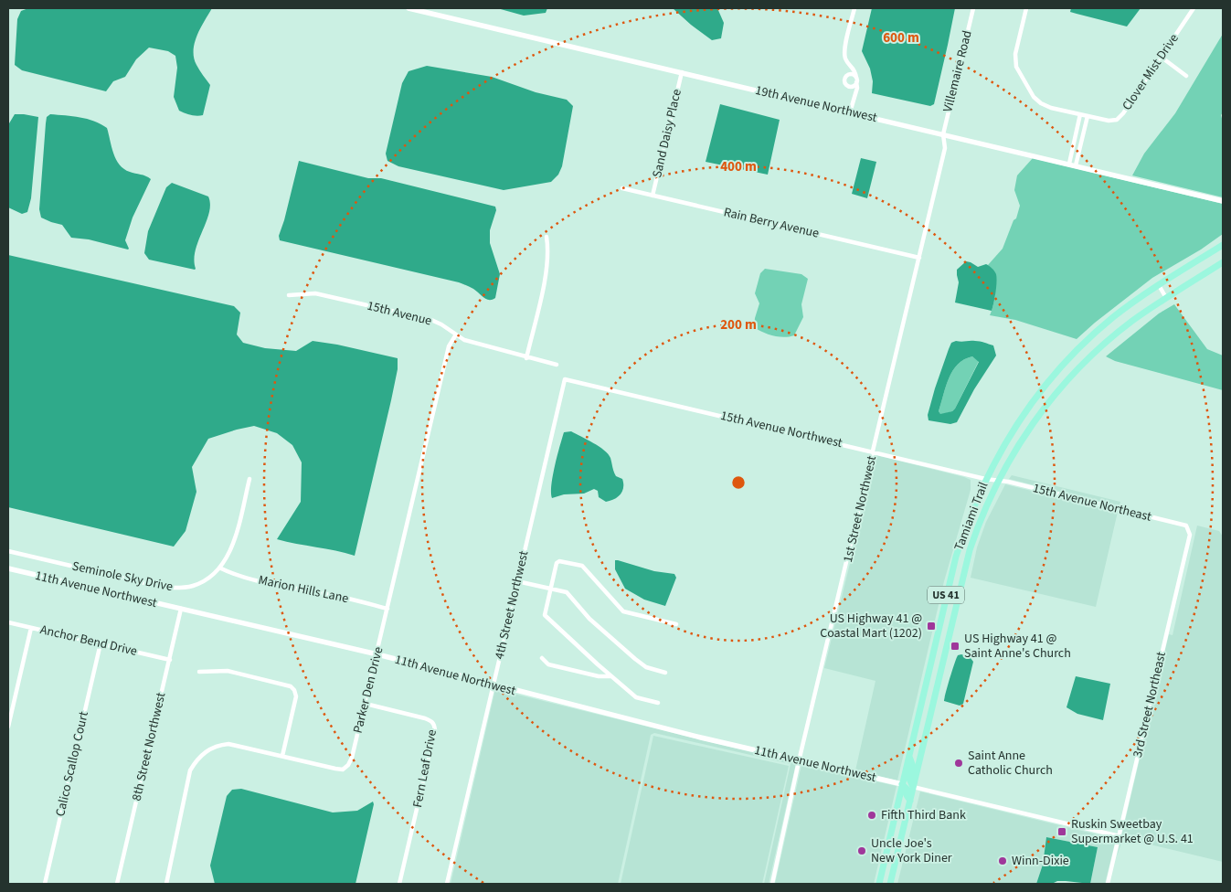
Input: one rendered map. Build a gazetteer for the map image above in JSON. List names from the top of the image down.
{
  "streets": {
    "main road": ["Tamiami Trail", "US 41"],
    "street": [
      "Villemaire Road",
      "Clover Mist Drive",
      "19th Avenue Northwest",
      "Sand Daisy Place",
      "Rain Berry Avenue",
      "15th Avenue",
      "15th Avenue Northwest",
      "15th Avenue Northeast",
      "1st Street Northwest",
      "Seminole Sky Drive",
      "11th Avenue Northwest",
      "Marion Hills Lane",
      "4th Street Northwest",
      "Anchor Bend Drive",
      "Parker Den Drive",
      "3rd Street Northeast",
      "8th Street Northwest",
      "Calico Scallop Court",
      "Fern Leaf Drive"
    ]
  },
  "crossings": [
    ["Villemaire Road", "19th Avenue Northwest"],
    ["Villemaire Road", "1st Street Northwest"],
    ["19th Avenue Northwest", "Sand Daisy Place"],
    ["19th Avenue Northwest", "1st Street Northwest"],
    ["Sand Daisy Place", "Rain Berry Avenue"],
    ["Rain Berry Avenue", "1st Street Northwest"],
    ["15th Avenue", "Parker Den Drive"],
    ["15th Avenue Northwest", "15th Avenue Northeast"],
    ["15th Avenue Northwest", "1st Street Northwest"],
    ["15th Avenue Northwest", "Tamiami Trail"],
    ["15th Avenue Northwest", "4th Street Northwest"],
    ["15th Avenue Northeast", "Tamiami Trail"],
    ["15th Avenue Northeast", "3rd Street Northeast"],
    ["1st Street Northwest", "11th Avenue Northwest"],
    ["Tamiami Trail", "11th Avenue Northwest"],
    ["Seminole Sky Drive", "Marion Hills Lane"],
    ["11th Avenue Northwest", "4th Street Northwest"],
    ["11th Avenue Northwest", "Parker Den Drive"],
    ["11th Avenue Northwest", "8th Street Northwest"],
    ["Marion Hills Lane", "Parker Den Drive"],
    ["Anchor Bend Drive", "8th Street Northwest"],
    ["Anchor Bend Drive", "Calico Scallop Court"],
    ["Parker Den Drive", "Fern Leaf Drive"]
  ],
  "places": {
    "transit": ["US Highway 41 @ Coastal Mart (1202)", "US Highway 41 @ Saint Anne's Church", "Ruskin Sweetbay Supermarket @ U.S. 41"],
    "other": [
      "Saint Anne Catholic Church",
      "Fifth Third Bank",
      "Uncle Joe's New York Diner",
      "Winn-Dixie"
    ]
  },
  "rings": ["600 m", "400 m", "200 m"]
}
